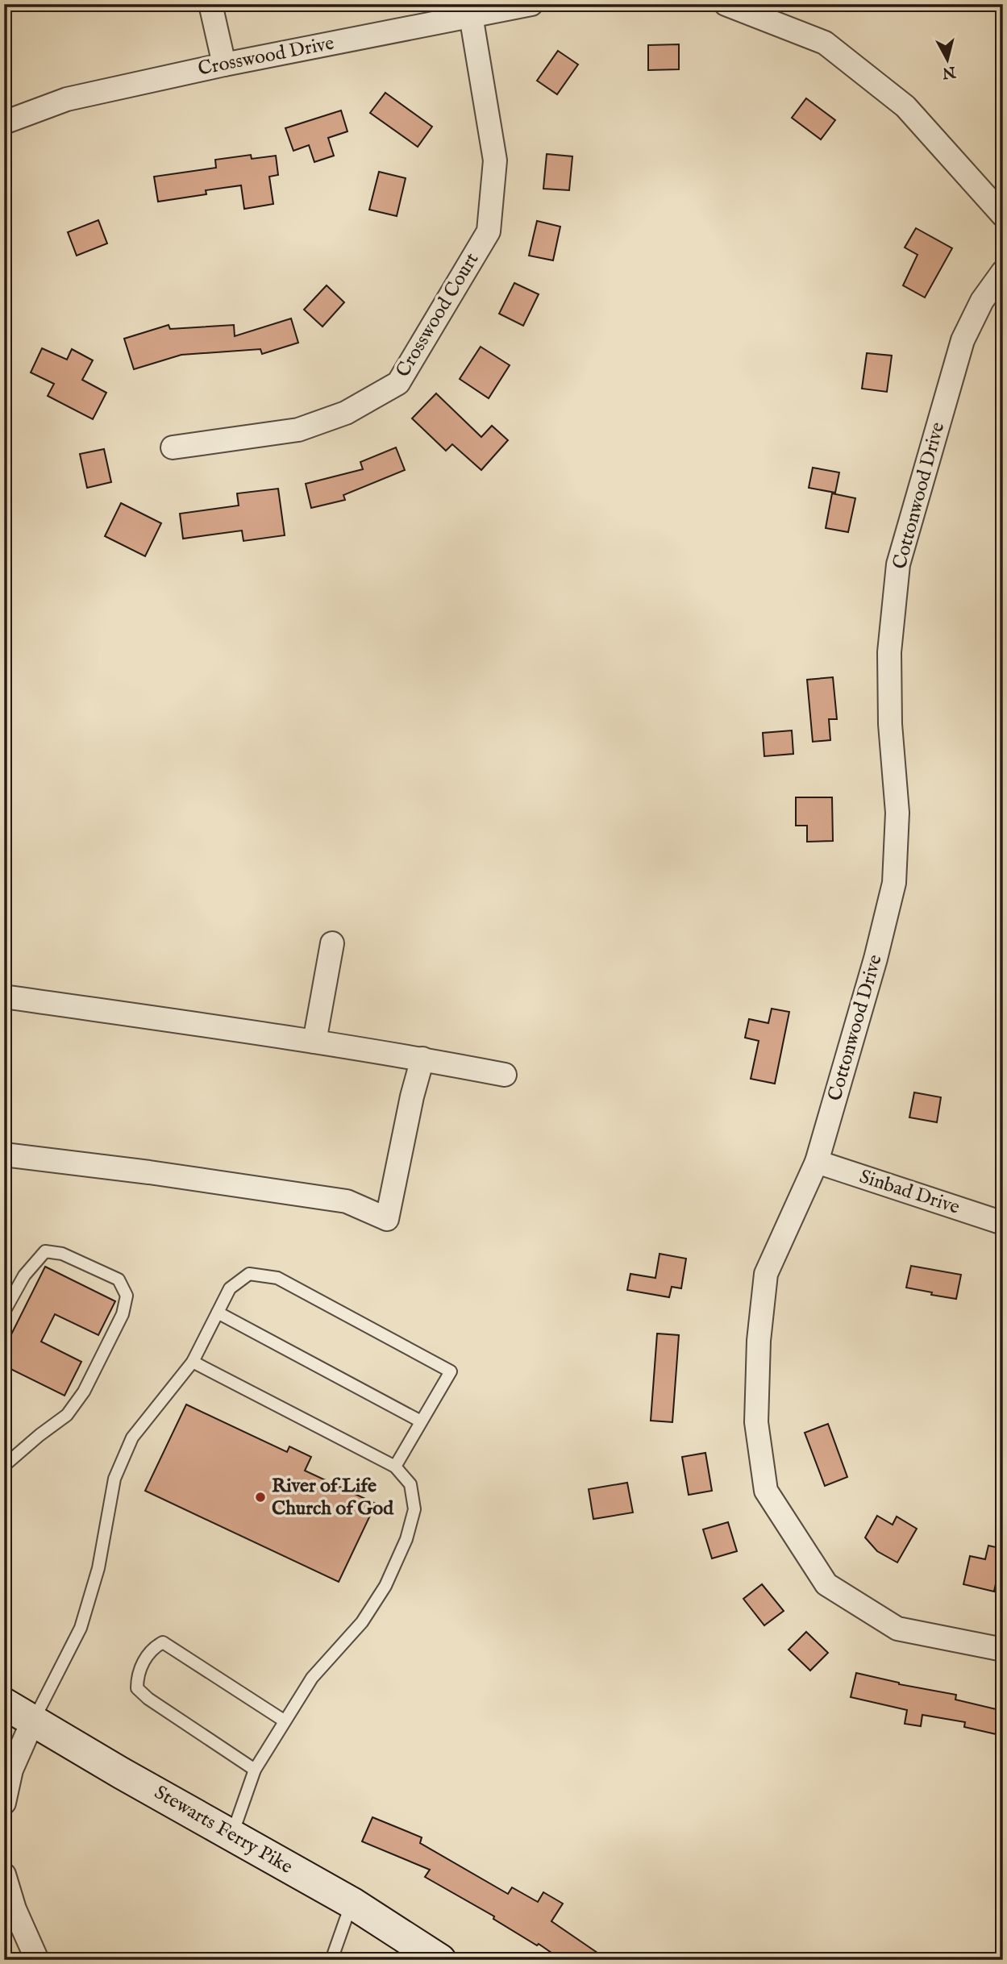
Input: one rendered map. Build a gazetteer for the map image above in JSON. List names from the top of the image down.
{
  "streets": {
    "main road": ["Stewarts Ferry Pike"],
    "street": [
      "Crosswood Drive",
      "Crosswood Court",
      "Cottonwood Drive",
      "Sinbad Drive"
    ]
  },
  "crossings": [
    ["Crosswood Drive", "Crosswood Court"],
    ["Cottonwood Drive", "Sinbad Drive"]
  ],
  "places": ["River of Life Church of God"],
  "north": "bottom"
}
